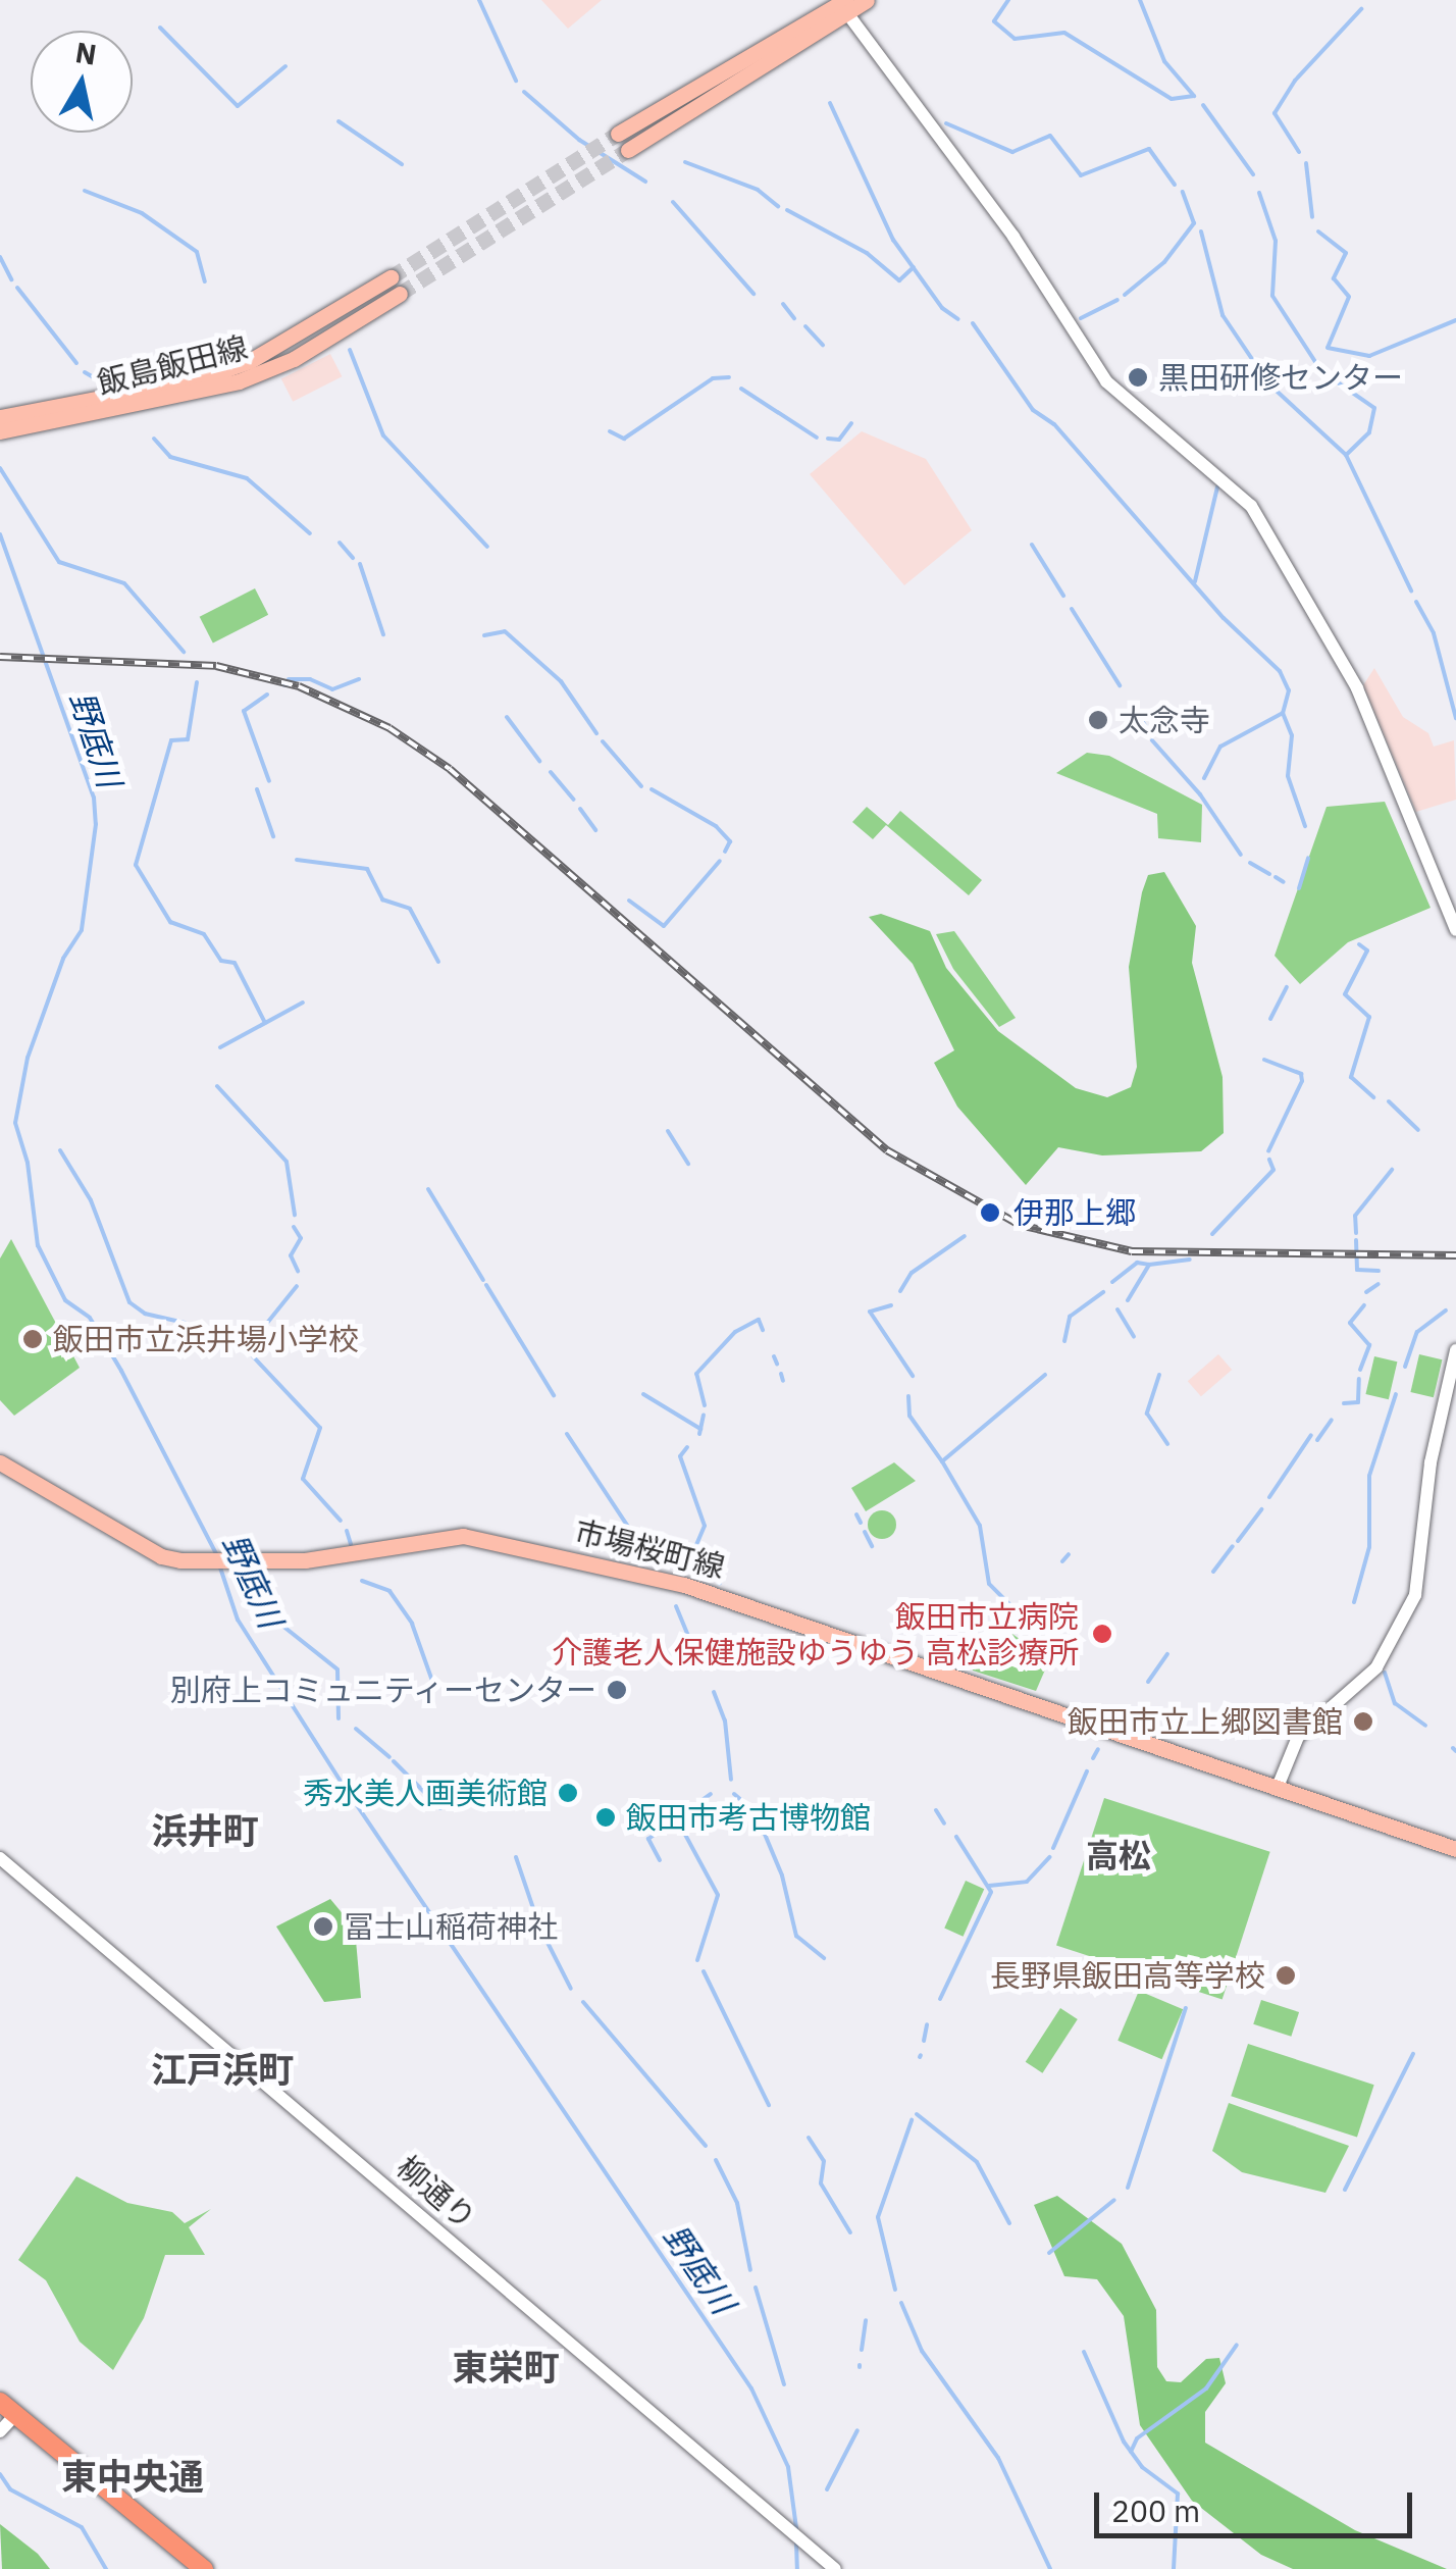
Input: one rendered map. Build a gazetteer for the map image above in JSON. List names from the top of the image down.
{
  "streets": {
    "main road": ["飯島飯田線", "市場桜町線"],
    "street": ["柳通り"]
  },
  "districts": [
    "浜井町",
    "高松",
    "江戸浜町",
    "東栄町",
    "東中央通"
  ],
  "water": ["野底川"],
  "places": [
    "黒田研修センター",
    "太念寺",
    "伊那上郷",
    "飯田市立浜井場小学校",
    "飯田市立病院 介護老人保健施設ゆうゆう 高松診療所",
    "別府上コミュニティーセンター",
    "飯田市立上郷図書館",
    "秀水美人画美術館",
    "飯田市考古博物館",
    "冨士山稲荷神社",
    "長野県飯田高等学校"
  ],
  "scale_bar": "200 m",
  "north": "top"
}
